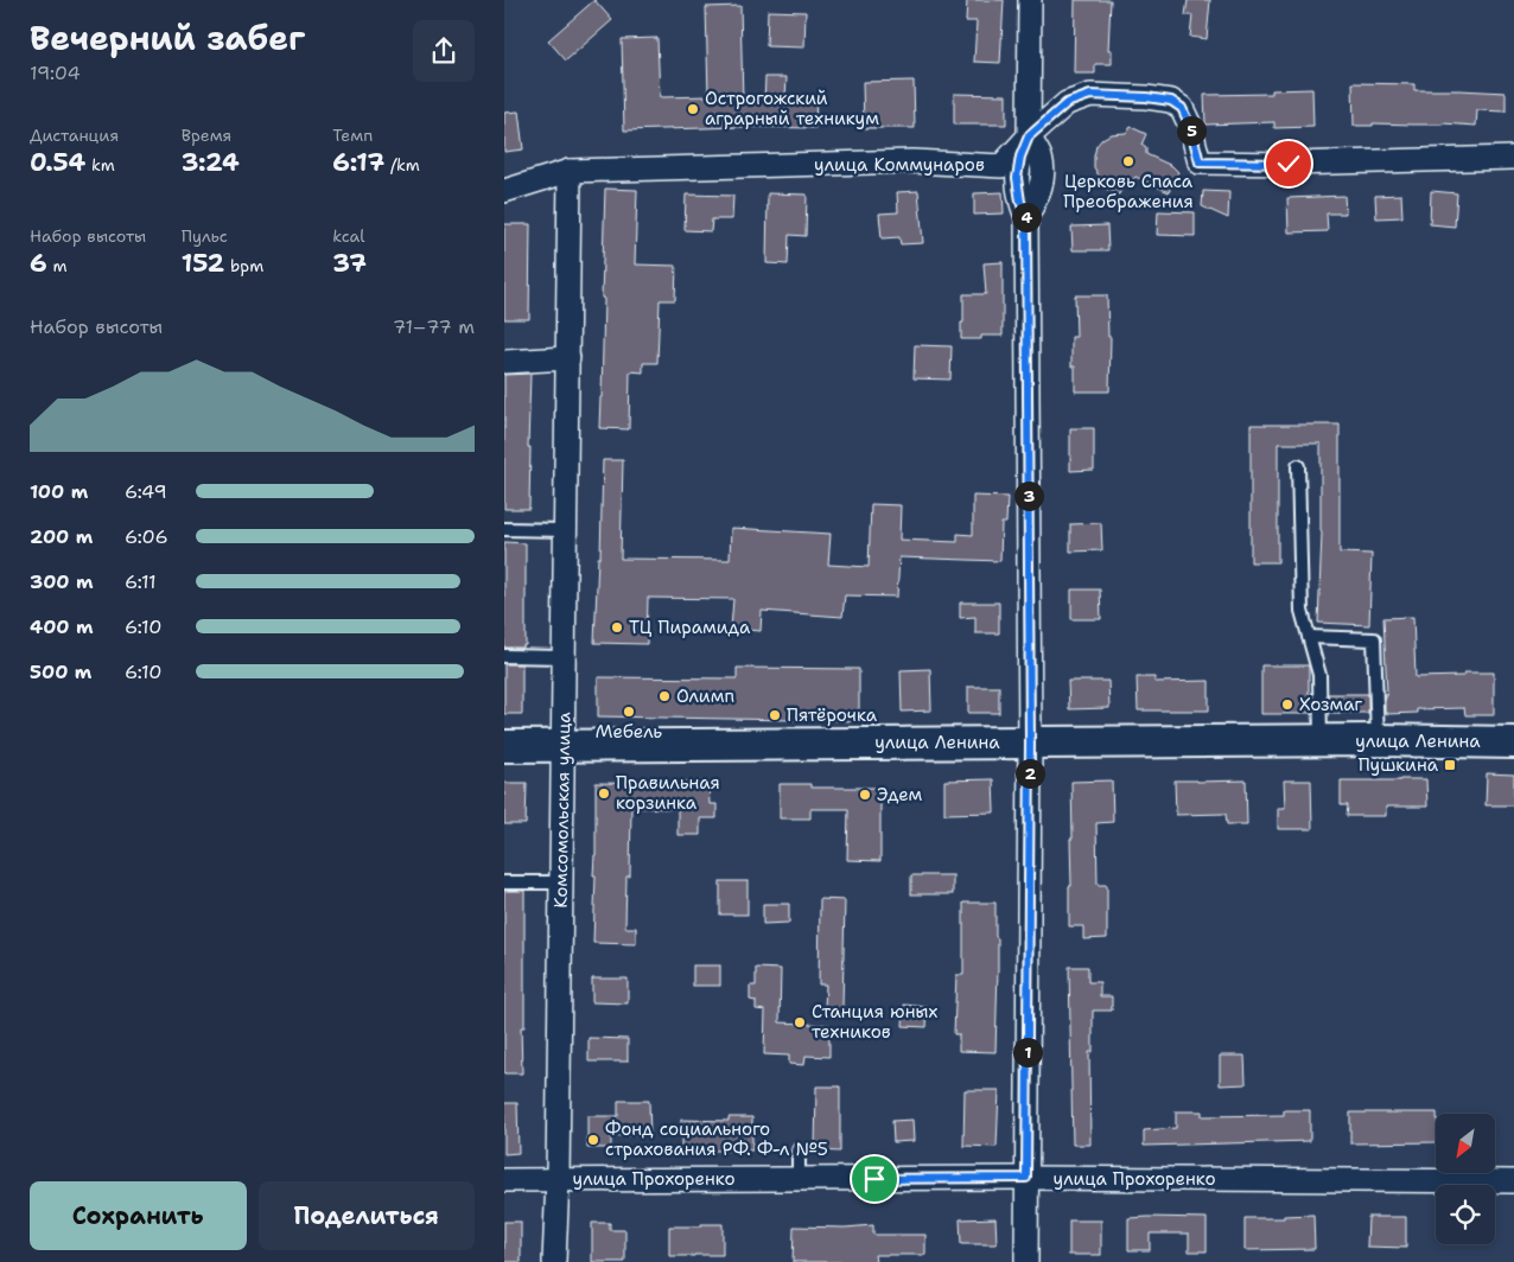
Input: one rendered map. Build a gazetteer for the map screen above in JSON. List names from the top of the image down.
{
  "streets": {
    "main road": ["улица Ленина"],
    "street": ["улица Коммунаров", "Комсомольская улица", "улица Прохоренко"]
  },
  "crossings": [
    ["улица Коммунаров", "Комсомольская улица"],
    ["улица Ленина", "Комсомольская улица"],
    ["Комсомольская улица", "улица Прохоренко"]
  ],
  "places": {
    "other": [
      "Острогожский аграрный техникум",
      "Церковь Спаса Преображения",
      "ТЦ Пирамида",
      "Олимп",
      "Хозмаг",
      "Мебель",
      "Пятёрочка",
      "Правильная корзинка",
      "Эдем",
      "Станция юных техников",
      "Фонд социального страхования РФ. Ф-л №5"
    ],
    "transit": ["Пушкина"]
  },
  "north": "bottom left",
  "page": {
    "heading": ["Вечерний забег", "19:04"],
    "stats": [
      ["Дистанция", "0.54 km"],
      ["Время", "3:24"],
      ["Темп", "6:17 /km"],
      ["Набор высоты", "6 m"],
      ["Пульс", "152 bpm"],
      ["kcal", "37"]
    ],
    "pins": [
      "5",
      "4",
      "3",
      "2",
      "1"
    ],
    "chart": ["Набор высоты", "71–77 m"],
    "list": [
      {
        "name": "100 m",
        "note": "6:49"
      },
      {
        "name": "200 m",
        "note": "6:06"
      },
      {
        "name": "300 m",
        "note": "6:11"
      },
      {
        "name": "400 m",
        "note": "6:10"
      },
      {
        "name": "500 m",
        "note": "6:10"
      }
    ],
    "buttons": ["Сохранить", "Поделиться"]
  }
}
